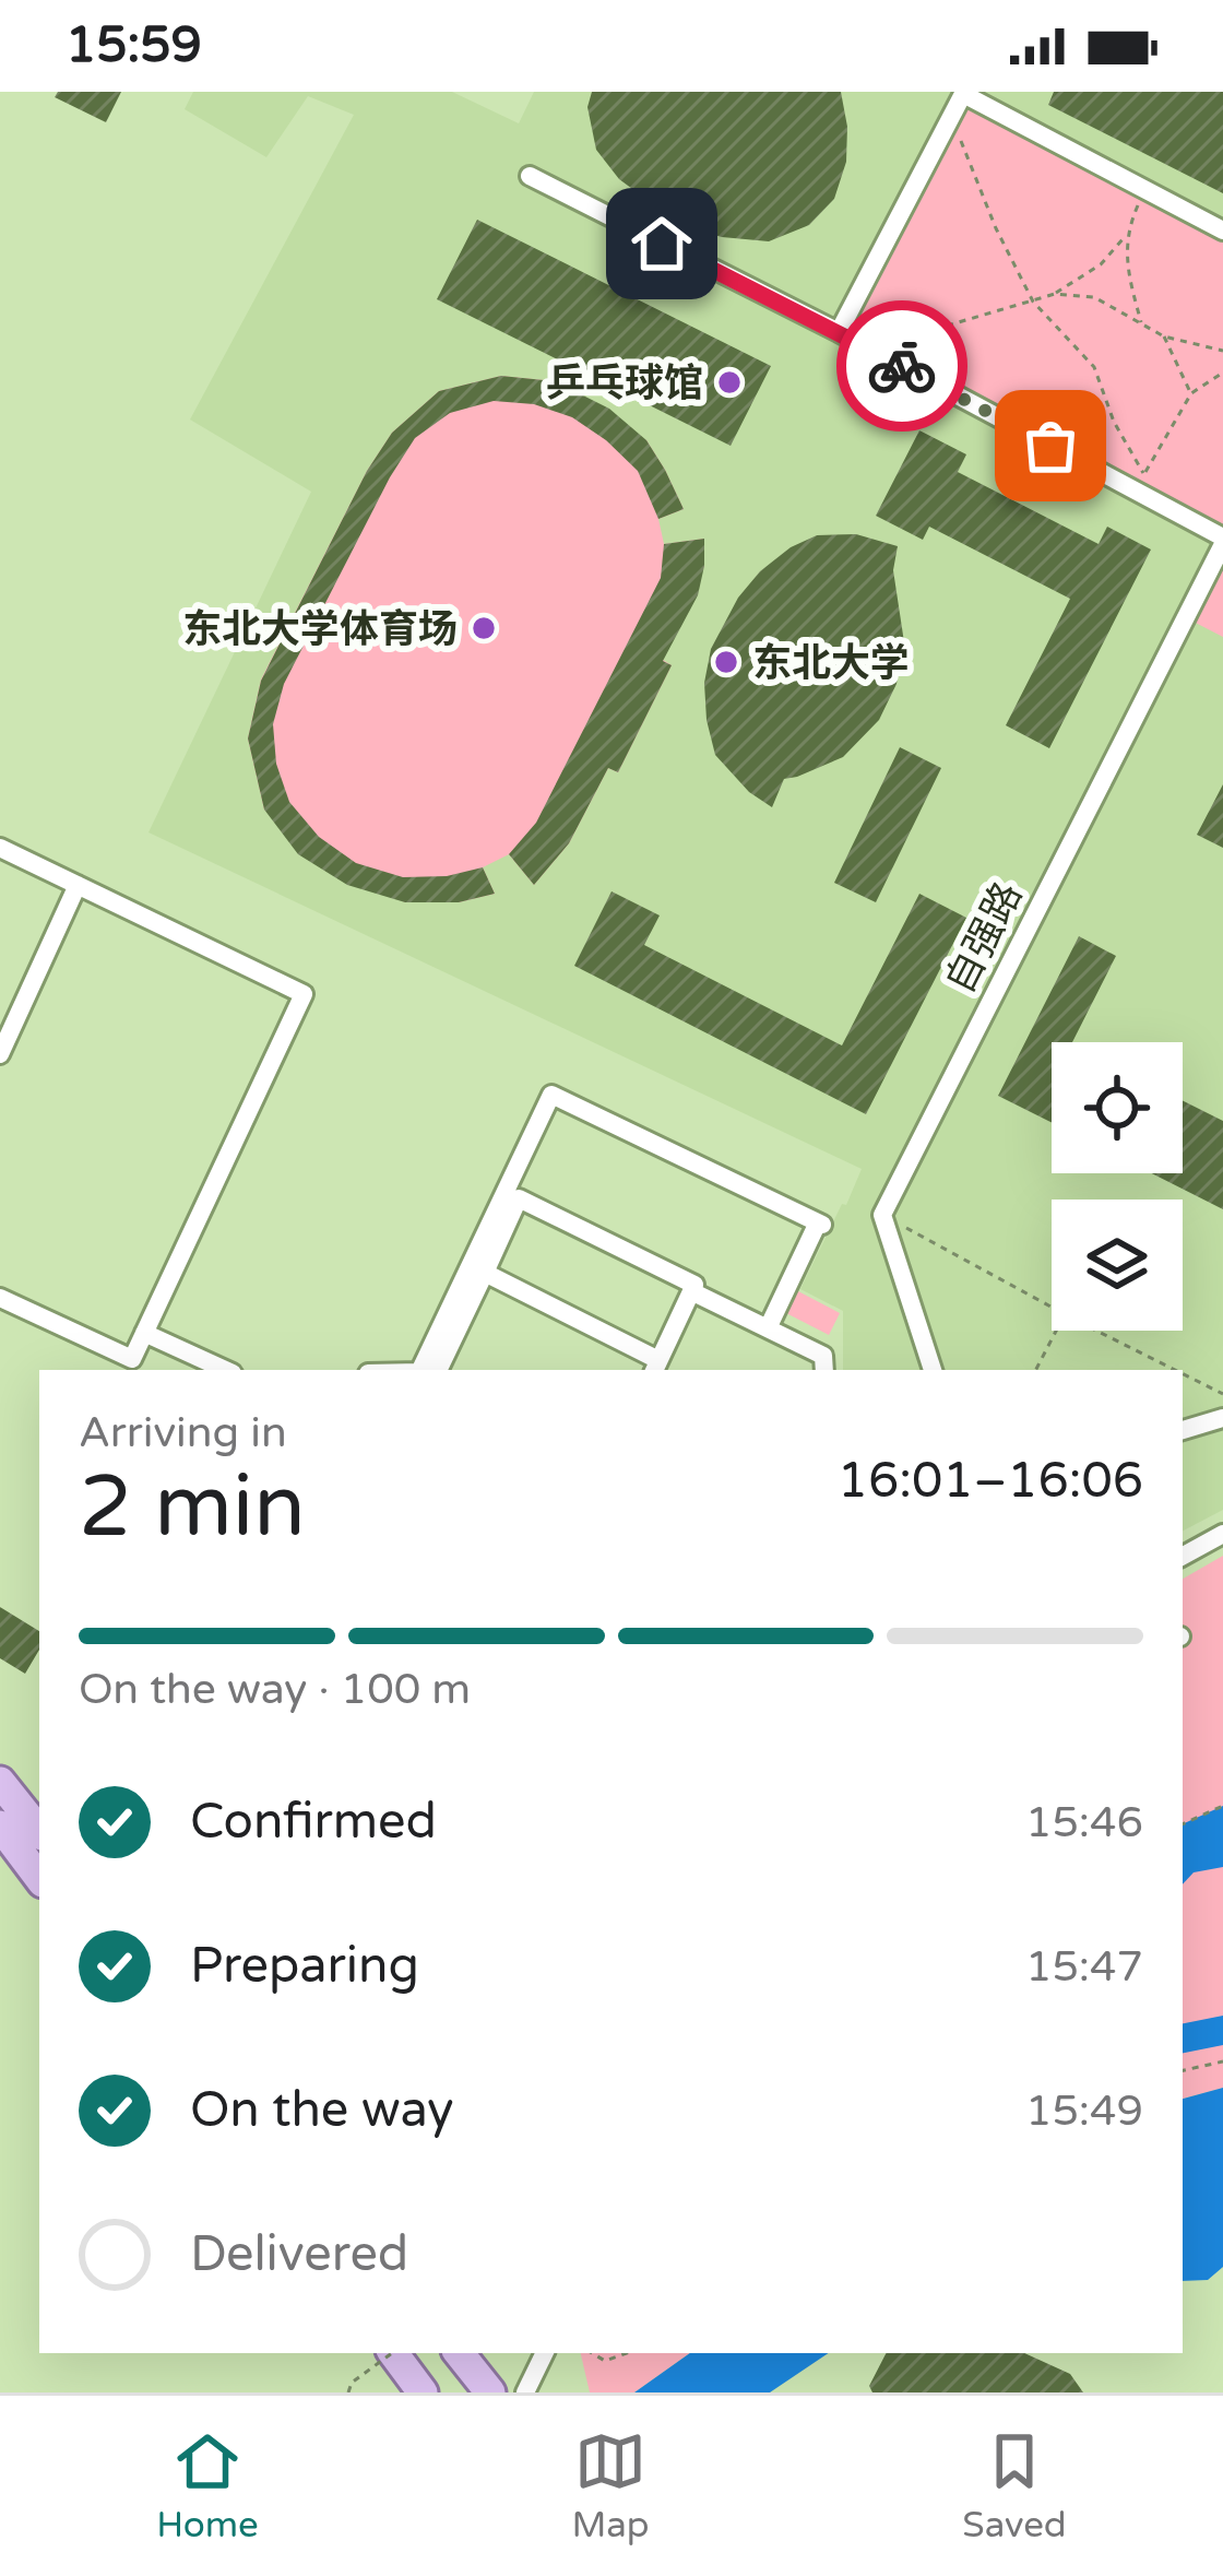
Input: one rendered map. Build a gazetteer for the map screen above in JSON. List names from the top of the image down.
{
  "streets": {
    "street": ["自强路"]
  },
  "places": ["乒乓球馆", "东北大学体育场", "东北大学"],
  "page": {
    "status": "15:59",
    "heading": ["2 min", "Arriving in", "16:01–16:06"],
    "bar": "On the way · 100 m",
    "list": [
      ["Confirmed", "15:46"],
      ["Preparing", "15:47"],
      ["On the way", "15:49"],
      "Delivered"
    ],
    "tabs": ["Home", "Map", "Saved"]
  }
}
